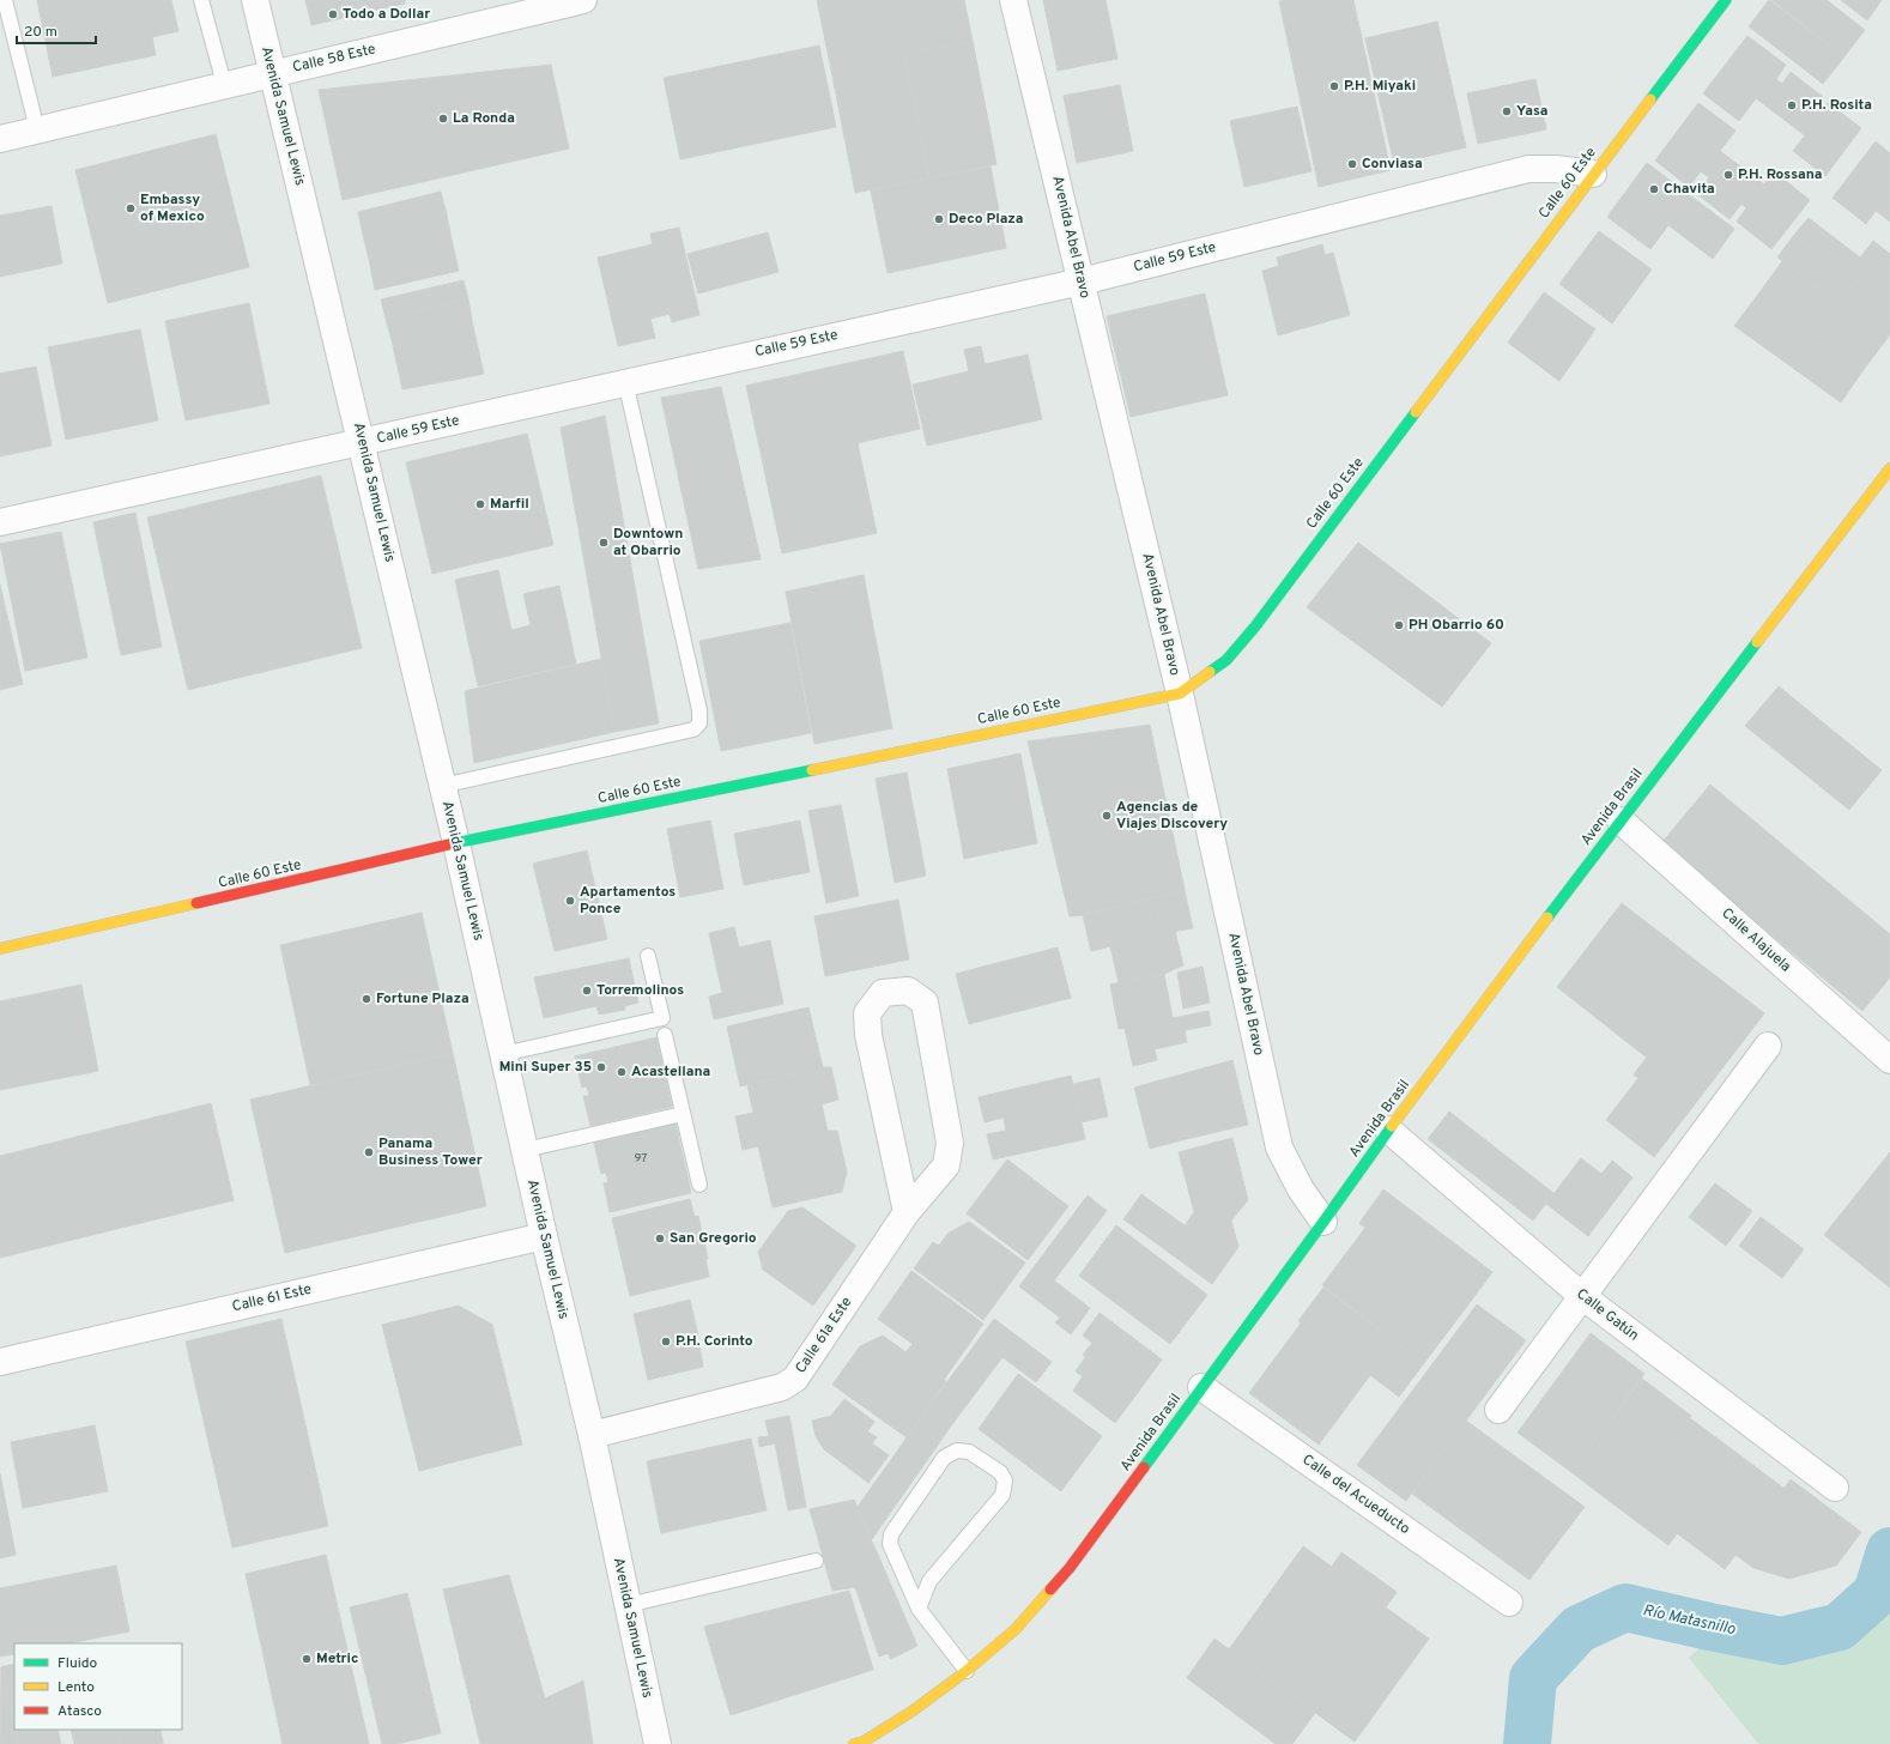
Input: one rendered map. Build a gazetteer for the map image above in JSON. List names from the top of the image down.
{
  "streets": {
    "street": [
      "Calle 58 Este",
      "Avenida Samuel Lewis",
      "Calle 60 Este",
      "Avenida Abel Bravo",
      "Calle 59 Este",
      "Avenida Brasil",
      "Calle Alajuela",
      "Calle 61 Este",
      "Calle Gatún",
      "Calle 61a Este",
      "Calle del Acueducto"
    ]
  },
  "crossings": [
    ["Calle 58 Este", "Avenida Samuel Lewis"],
    ["Avenida Samuel Lewis", "Calle 60 Este"],
    ["Avenida Samuel Lewis", "Calle 59 Este"],
    ["Avenida Samuel Lewis", "Calle 61 Este"],
    ["Avenida Samuel Lewis", "Calle 61a Este"],
    ["Calle 60 Este", "Avenida Abel Bravo"],
    ["Calle 60 Este", "Calle 59 Este"],
    ["Avenida Abel Bravo", "Calle 59 Este"],
    ["Avenida Abel Bravo", "Avenida Brasil"],
    ["Avenida Brasil", "Calle Alajuela"],
    ["Avenida Brasil", "Calle Gatún"],
    ["Avenida Brasil", "Calle del Acueducto"]
  ],
  "water": ["Río Matasnillo"],
  "places": [
    "Todo a Dollar",
    "P.H. Miyaki",
    "P.H. Rosita",
    "Yasa",
    "La Ronda",
    "Conviasa",
    "P.H. Rossana",
    "Chavita",
    "Embassy of Mexico",
    "Deco Plaza",
    "Marfil",
    "Downtown at Obarrio",
    "PH Obarrio 60",
    "Agencias de Viajes Discovery",
    "Apartamentos Ponce",
    "Torremolinos",
    "Fortune Plaza",
    "Mini Super 35",
    "Acastellana",
    "Panama Business Tower",
    "San Gregorio",
    "P.H. Corinto",
    "Metric"
  ],
  "house_numbers": ["97"],
  "legend": ["Fluido", "Lento", "Atasco"],
  "scale_bar": "20 m"
}
